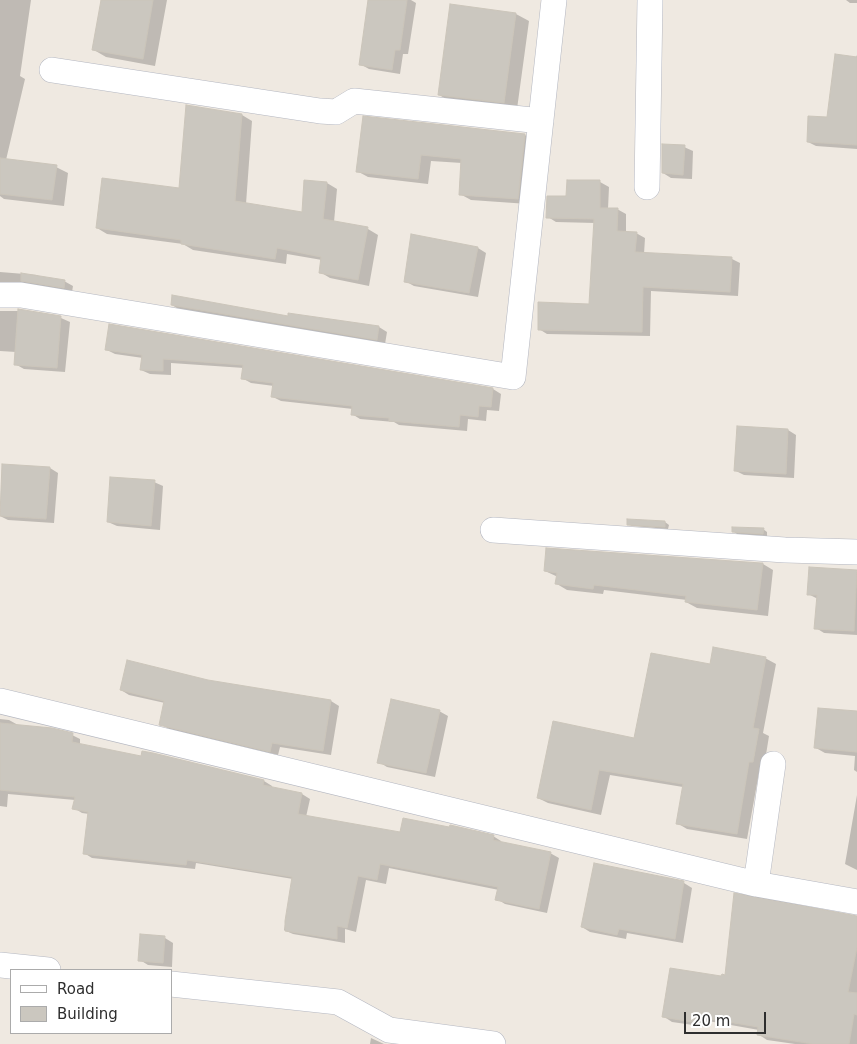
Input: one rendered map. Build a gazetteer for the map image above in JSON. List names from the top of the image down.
{
  "legend": ["Road", "Building"],
  "scale_bar": "20 m"
}
